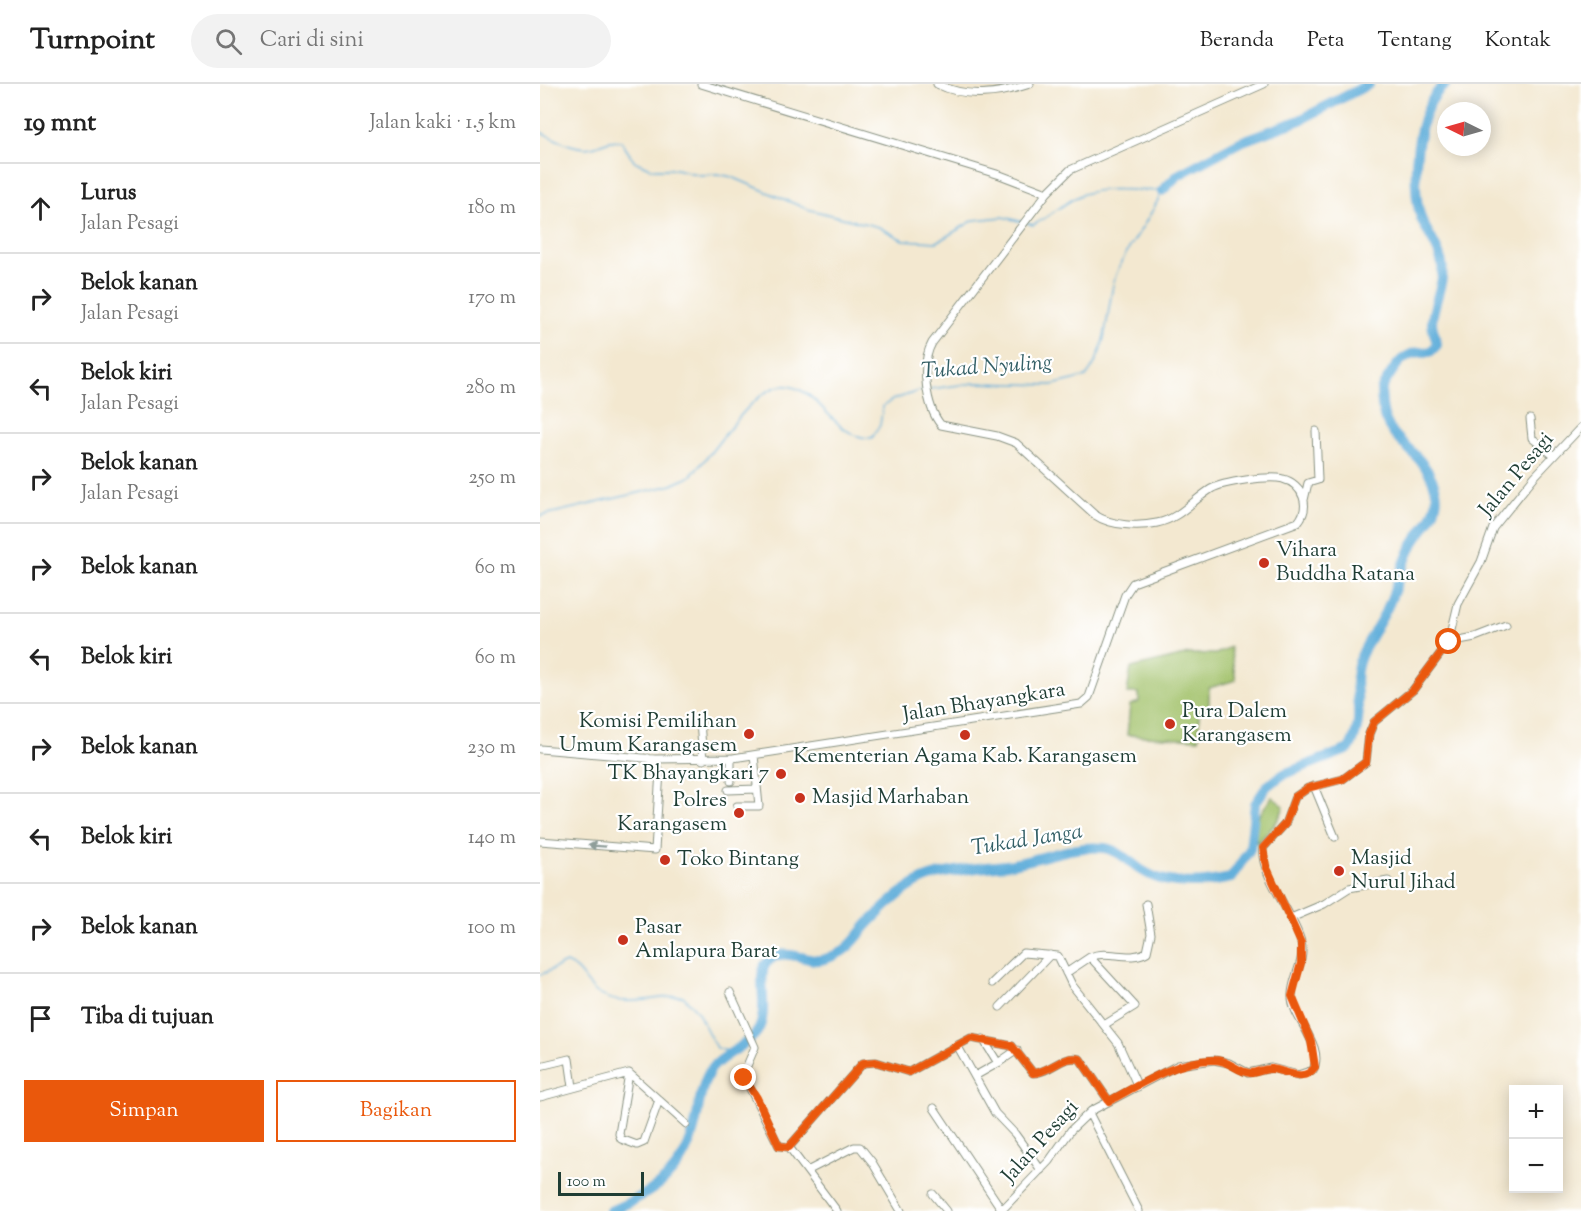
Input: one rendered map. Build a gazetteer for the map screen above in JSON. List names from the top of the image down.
{
  "streets": {
    "street": ["Jalan Pesagi", "Jalan Bhayangkara"]
  },
  "water": ["Tukad Nyuling", "Tukad Janga"],
  "places": [
    "Vihara Buddha Ratana",
    "Pura Dalem Karangasem",
    "Komisi Pemilihan Umum Karangasem",
    "Kementerian Agama Kab. Karangasem",
    "TK Bhayangkari 7",
    "Masjid Marhaban",
    "Polres Karangasem",
    "Toko Bintang",
    "Masjid Nurul Jihad",
    "Pasar Amlapura Barat"
  ],
  "scale_bar": "100 m",
  "north": "left",
  "page": {
    "header": "Turnpoint",
    "search": "Cari di sini",
    "nav": [
      "Beranda",
      "Peta",
      "Tentang",
      "Kontak"
    ],
    "heading": ["19 mnt", "Jalan kaki · 1.5 km"],
    "list": [
      ["Lurus", "Jalan Pesagi", "180 m"],
      ["Belok kanan", "Jalan Pesagi", "170 m"],
      ["Belok kiri", "Jalan Pesagi", "280 m"],
      ["Belok kanan", "Jalan Pesagi", "250 m"],
      ["Belok kanan", "60 m"],
      ["Belok kiri", "60 m"],
      ["Belok kanan", "230 m"],
      ["Belok kiri", "140 m"],
      ["Belok kanan", "100 m"],
      "Tiba di tujuan"
    ],
    "buttons": ["Simpan", "Bagikan"],
    "map_buttons": ["+", "−"],
    "scale": "100 m"
  }
}
